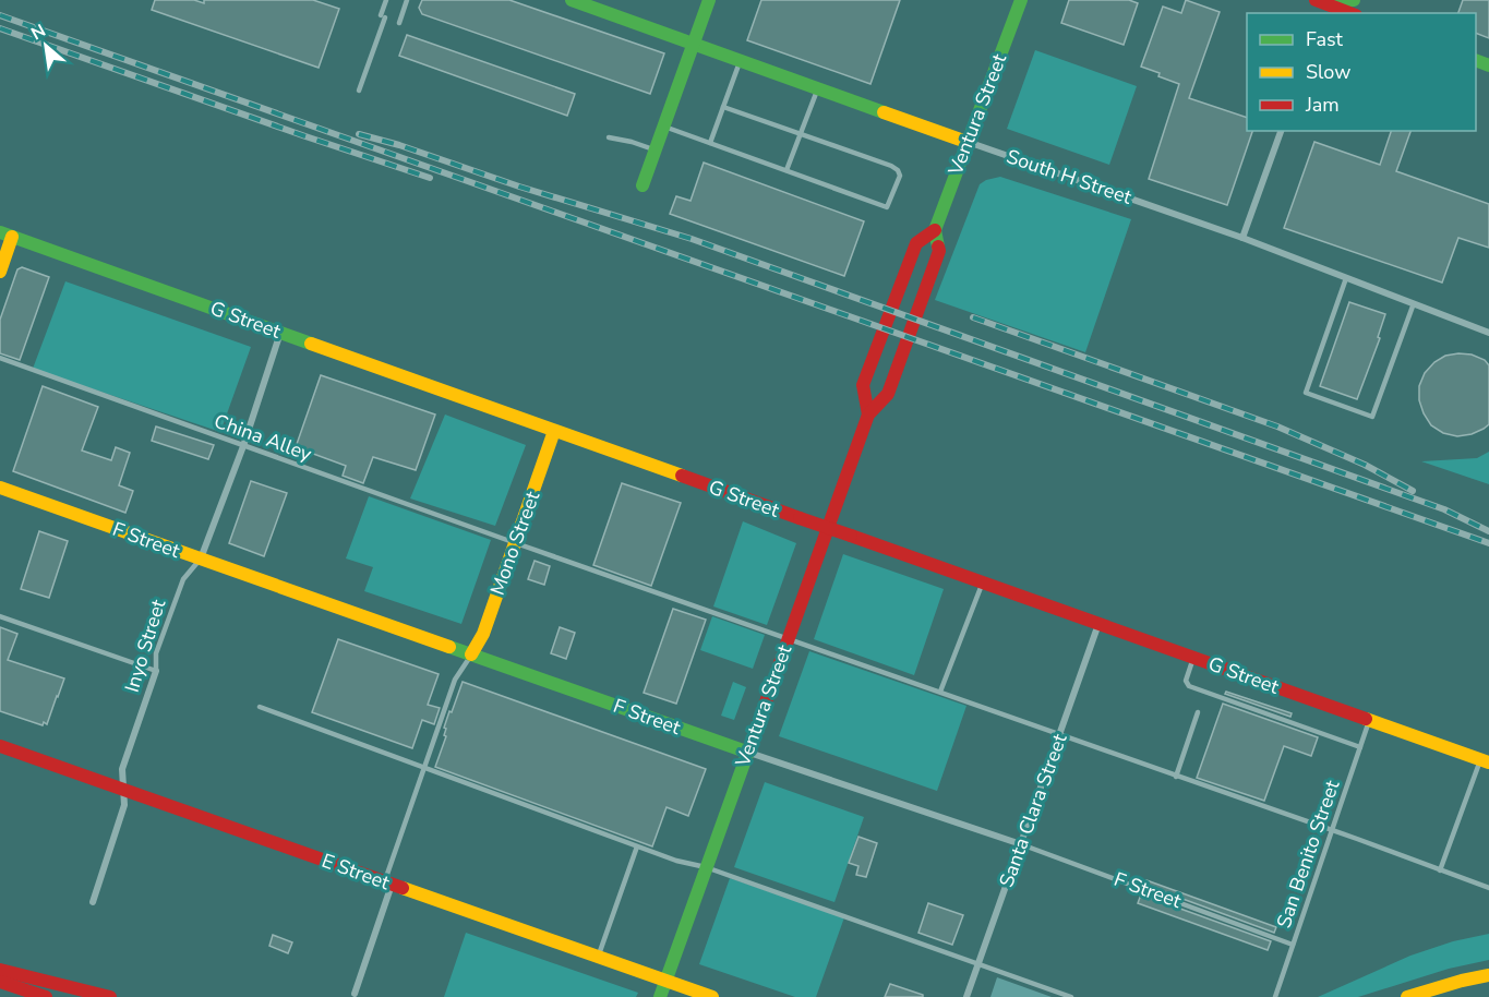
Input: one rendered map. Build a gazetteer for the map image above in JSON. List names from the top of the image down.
{
  "streets": {
    "main road": [
      "Ventura Street",
      "South H Street",
      "G Street",
      "F Street",
      "Mono Street",
      "E Street"
    ],
    "street": ["Inyo Street", "Santa Clara Street"],
    "lane": ["China Alley", "San Benito Street"]
  },
  "crossings": [
    ["Ventura Street", "South H Street"],
    ["Ventura Street", "China Alley"],
    ["Ventura Street", "F Street"],
    ["Ventura Street", "E Street"],
    ["G Street", "Mono Street"],
    ["G Street", "Inyo Street"],
    ["G Street", "Santa Clara Street"],
    ["G Street", "San Benito Street"],
    ["China Alley", "Mono Street"],
    ["China Alley", "Inyo Street"],
    ["China Alley", "Santa Clara Street"],
    ["China Alley", "San Benito Street"],
    ["F Street", "Mono Street"],
    ["F Street", "Inyo Street"],
    ["F Street", "Santa Clara Street"],
    ["F Street", "San Benito Street"],
    ["Inyo Street", "E Street"]
  ],
  "legend": ["Fast", "Slow", "Jam"],
  "north": "top left"
}
